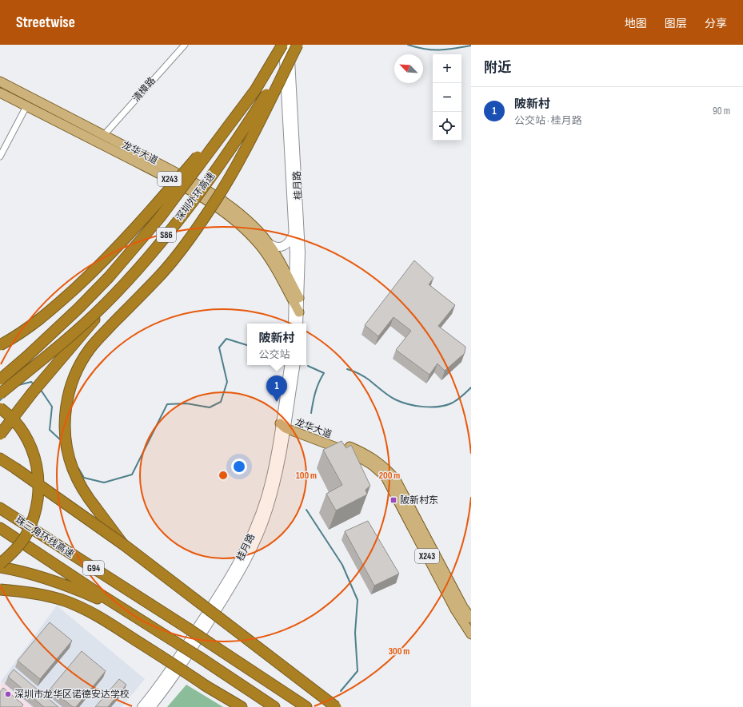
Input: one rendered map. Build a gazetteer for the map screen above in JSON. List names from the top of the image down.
{
  "streets": {
    "highway": [
      "深圳外环高速",
      "S86",
      "珠三角环线高速",
      "G94"
    ],
    "main road": ["龙华大道", "X243", "桂月路"],
    "street": ["清樟路"]
  },
  "crossings": [
    ["清樟路", "龙华大道"],
    ["龙华大道", "桂月路"],
    ["桂月路", "深圳外环高速"]
  ],
  "places": {
    "transit": ["陂新村东"],
    "other": ["深圳市龙华区诺德安达学校"]
  },
  "north": "top left",
  "page": {
    "header": "Streetwise",
    "nav": ["地图", "图层", "分享"],
    "heading": "附近",
    "map_buttons": ["+", "−"],
    "list": [
      {
        "mark": "1",
        "name": "陂新村",
        "note": "公交站 · 桂月路",
        "value": "90 m"
      }
    ],
    "popup": ["陂新村", "公交站"],
    "pins": "1"
  },
  "rings": ["100 m", "200 m", "300 m"]
}
